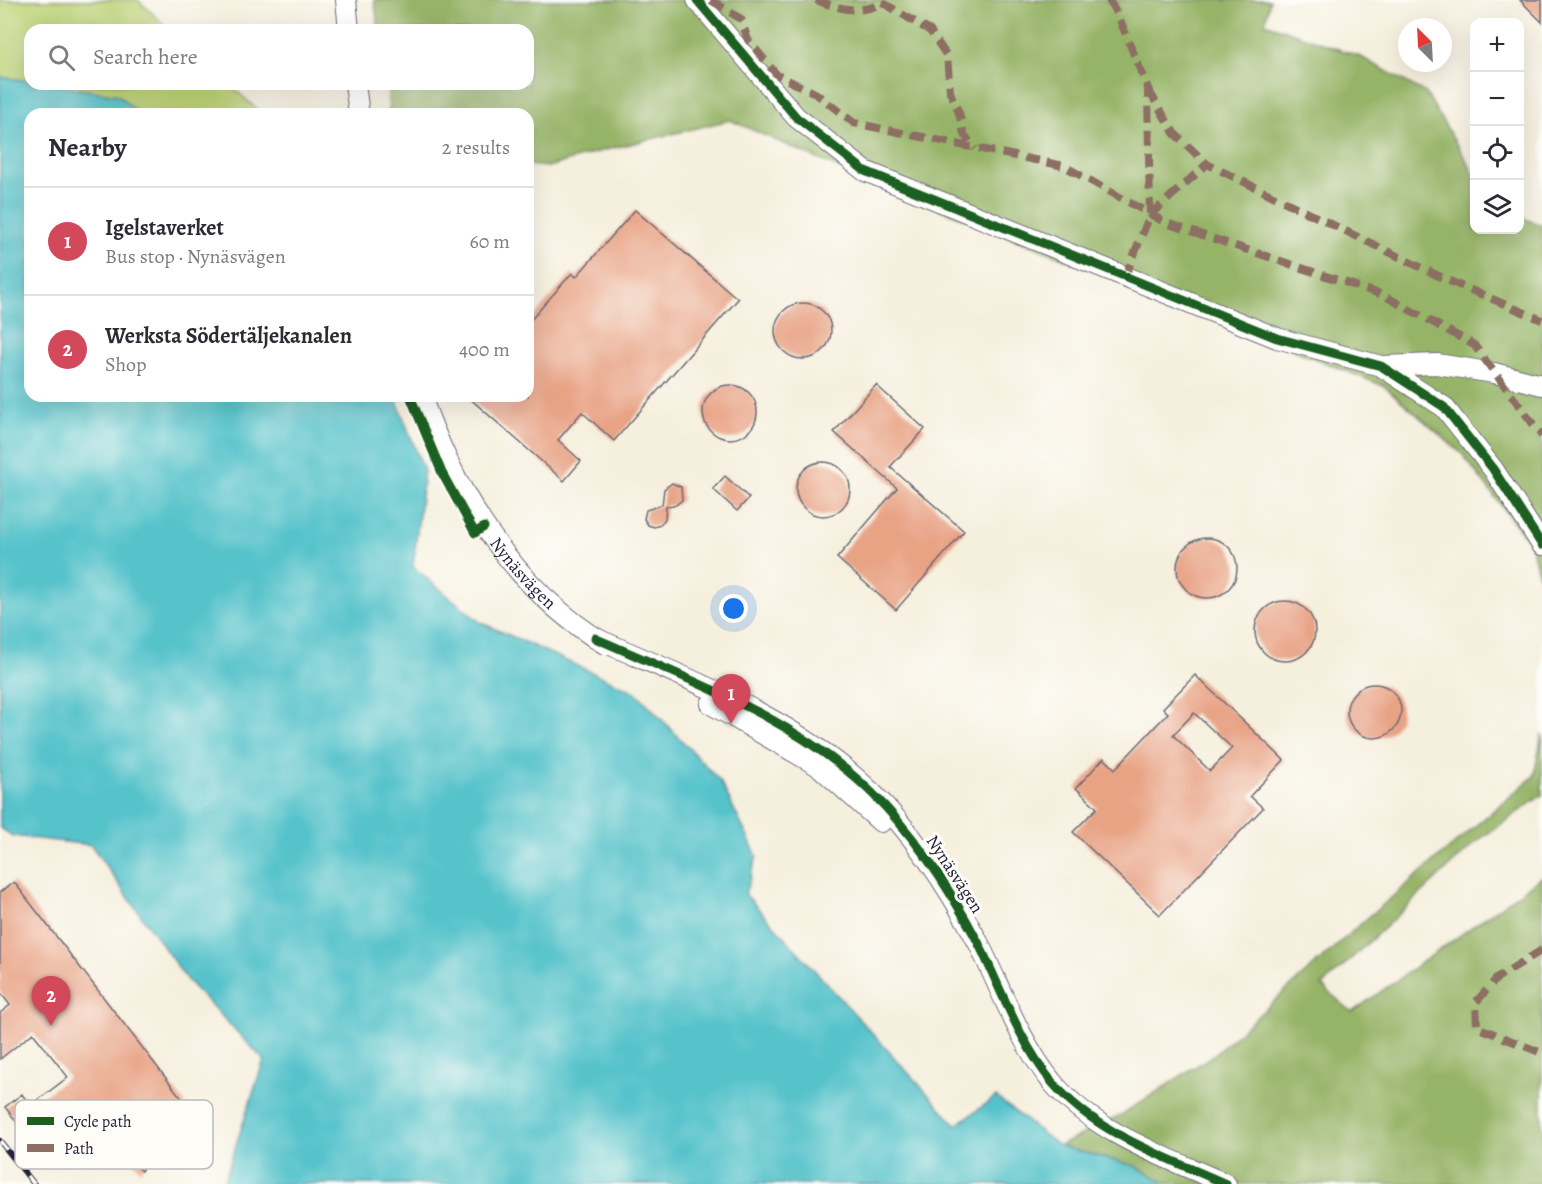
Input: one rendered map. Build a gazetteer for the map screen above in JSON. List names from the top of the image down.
{
  "streets": {
    "street": ["Nynäsvägen"]
  },
  "legend": ["Cycle path", "Path"],
  "north": "top left",
  "page": {
    "map_buttons": ["+", "−"],
    "search": "Search here",
    "heading": ["Nearby", "2 results"],
    "list": [
      {
        "mark": "1",
        "name": "Igelstaverket",
        "note": "Bus stop · Nynäsvägen",
        "value": "60 m"
      },
      {
        "mark": "2",
        "name": "Werksta Södertäljekanalen",
        "note": "Shop",
        "value": "400 m"
      }
    ],
    "pins": ["1", "2"]
  }
}
